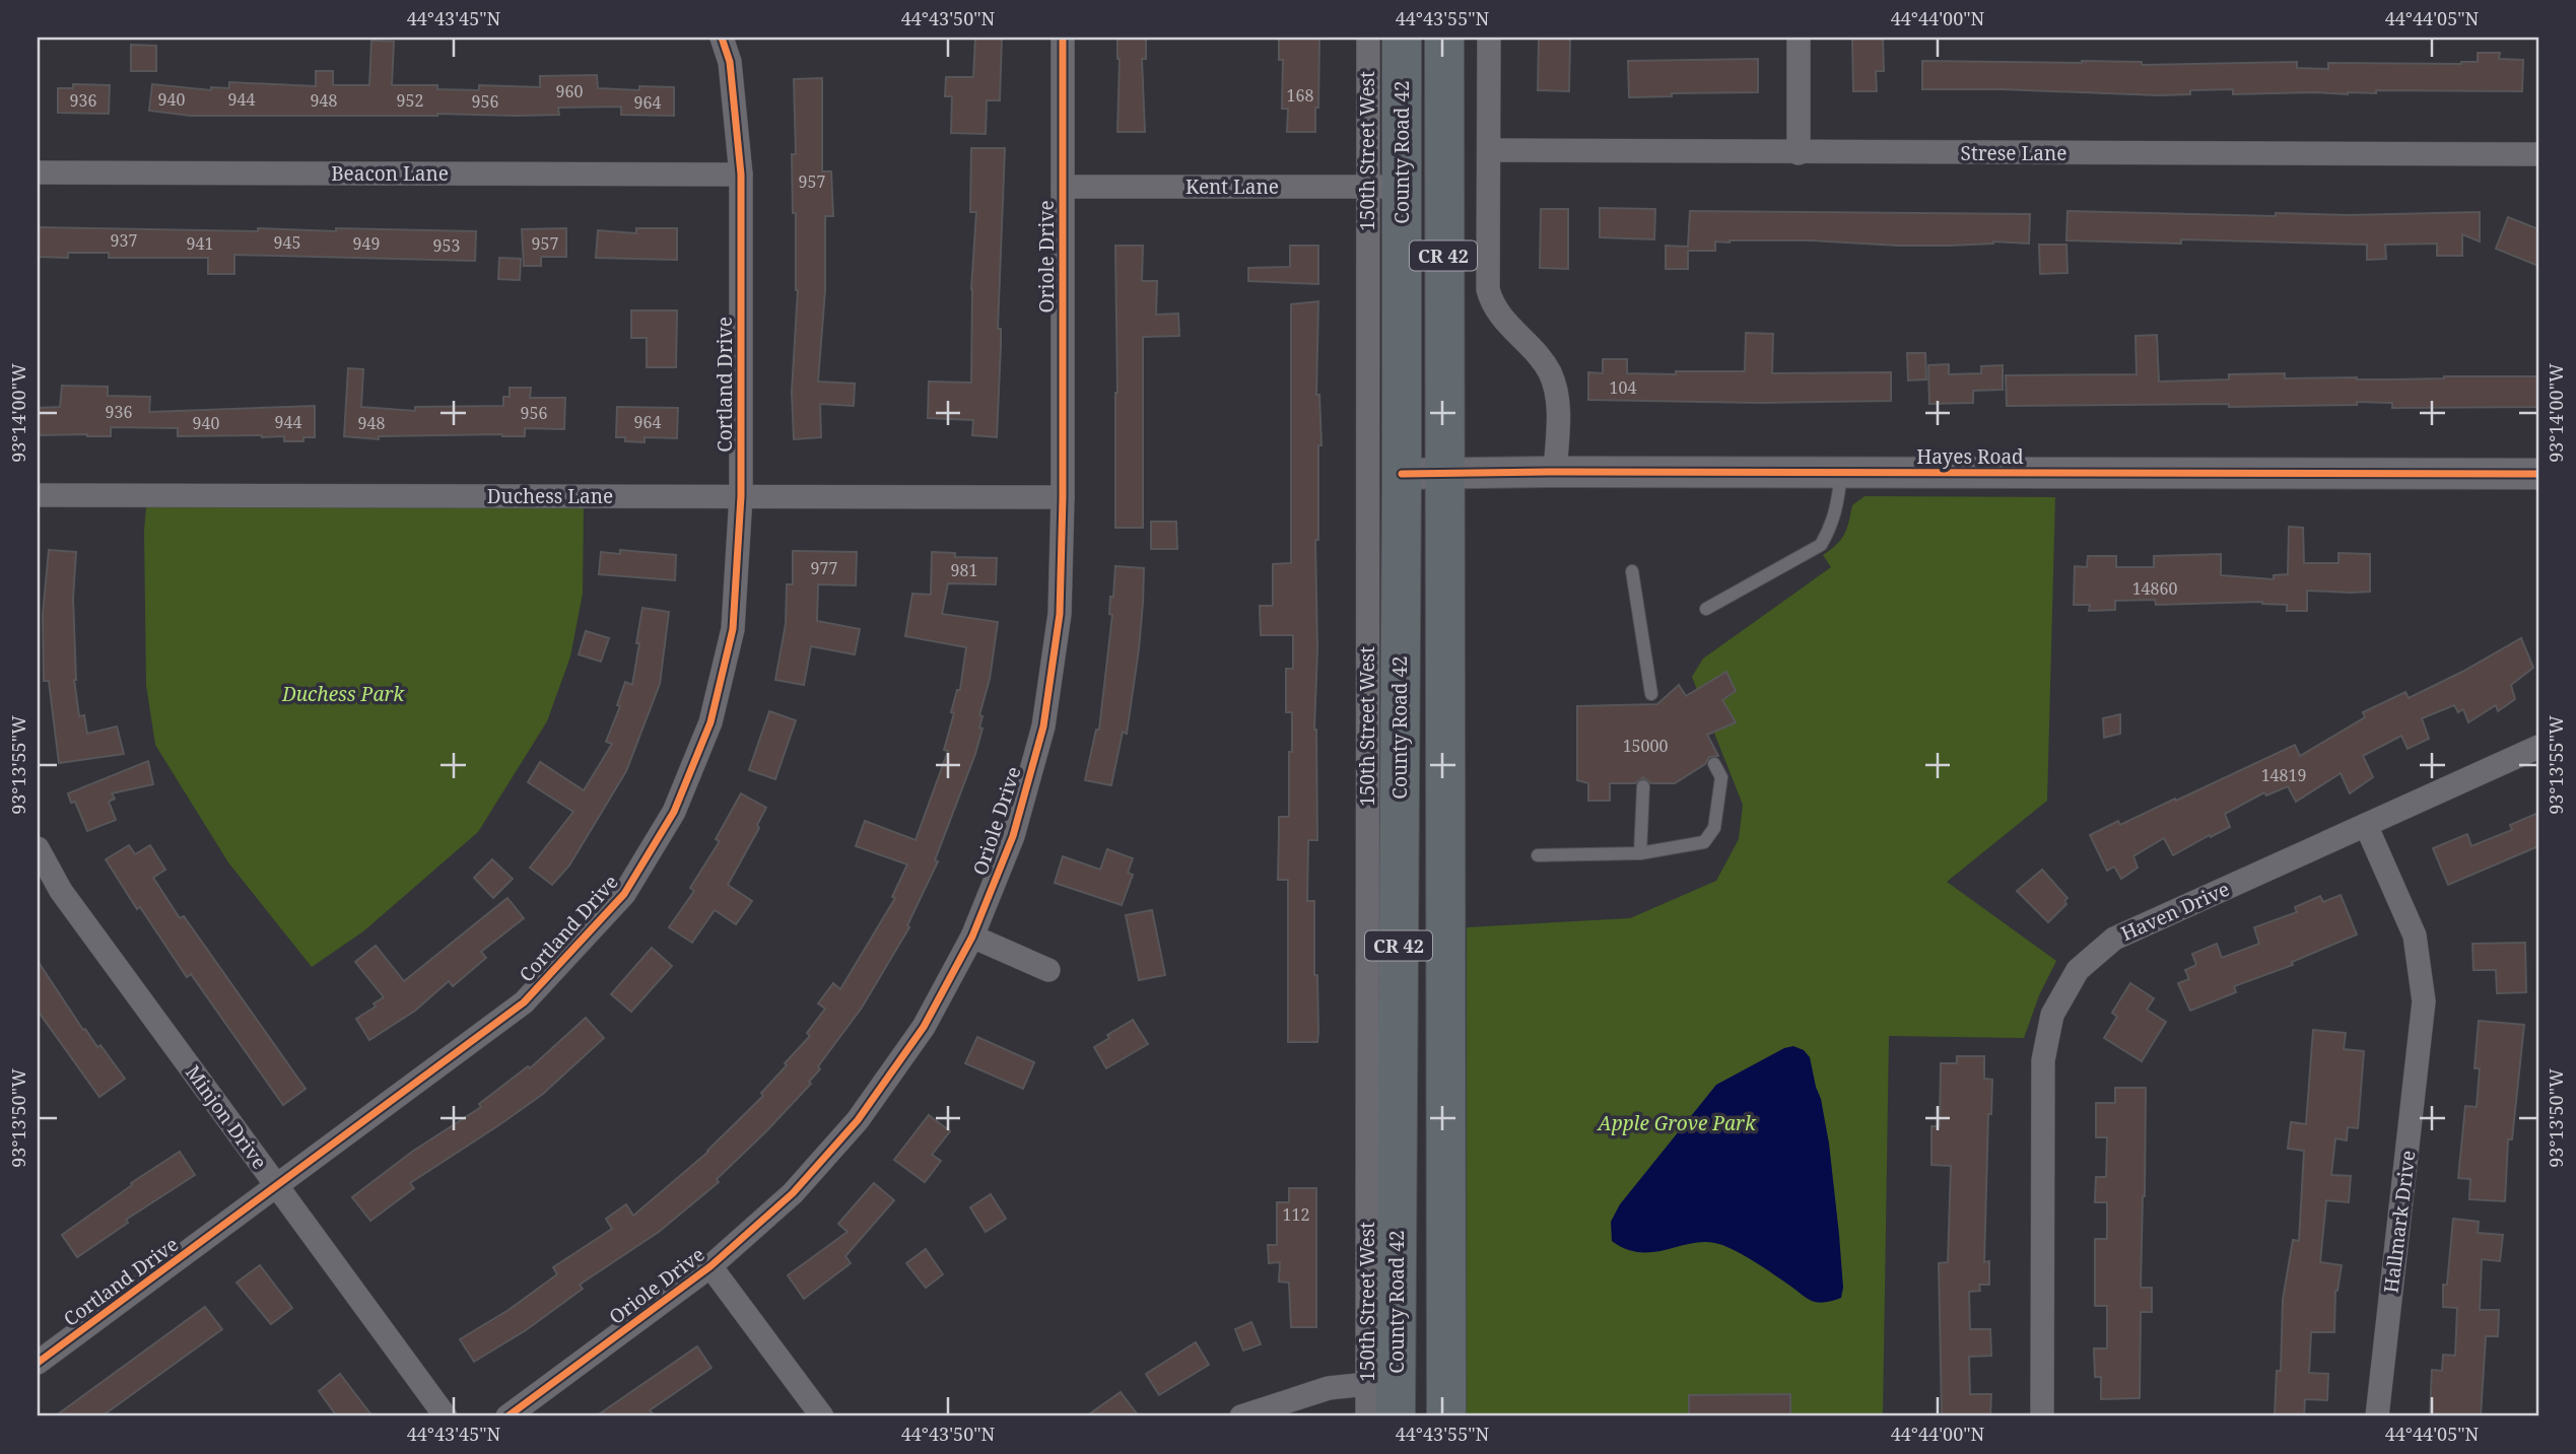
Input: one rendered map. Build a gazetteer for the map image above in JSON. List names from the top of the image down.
{
  "streets": {
    "highway": ["County Road 42", "CR 42"],
    "street": [
      "150th Street West",
      "Strese Lane",
      "Beacon Lane",
      "Kent Lane",
      "Oriole Drive",
      "Cortland Drive",
      "Hayes Road",
      "Duchess Lane",
      "Haven Drive",
      "Minjon Drive",
      "Hallmark Drive"
    ]
  },
  "crossings": [
    ["150th Street West", "County Road 42"],
    ["150th Street West", "Kent Lane"],
    ["County Road 42", "Kent Lane"],
    ["County Road 42", "Hayes Road"],
    ["Beacon Lane", "Cortland Drive"],
    ["Kent Lane", "Oriole Drive"],
    ["CR 42", "Hayes Road"],
    ["Oriole Drive", "Duchess Lane"],
    ["Cortland Drive", "Duchess Lane"],
    ["Cortland Drive", "Minjon Drive"],
    ["Haven Drive", "Hallmark Drive"]
  ],
  "parks": ["Duchess Park", "Apple Grove Park"],
  "house_numbers": [
    "960",
    "168",
    "940",
    "944",
    "936",
    "948",
    "952",
    "956",
    "964",
    "957",
    "937",
    "945",
    "941",
    "949",
    "957",
    "953",
    "104",
    "936",
    "956",
    "944",
    "964",
    "940",
    "948",
    "977",
    "981",
    "14860",
    "15000",
    "14819",
    "112"
  ],
  "coordinates": [
    "44°43'45\"N",
    "44°43'50\"N",
    "44°43'55\"N",
    "44°44'00\"N",
    "44°44'05\"N",
    "93°14'00\"W",
    "93°13'55\"W",
    "93°13'50\"W"
  ]
}
